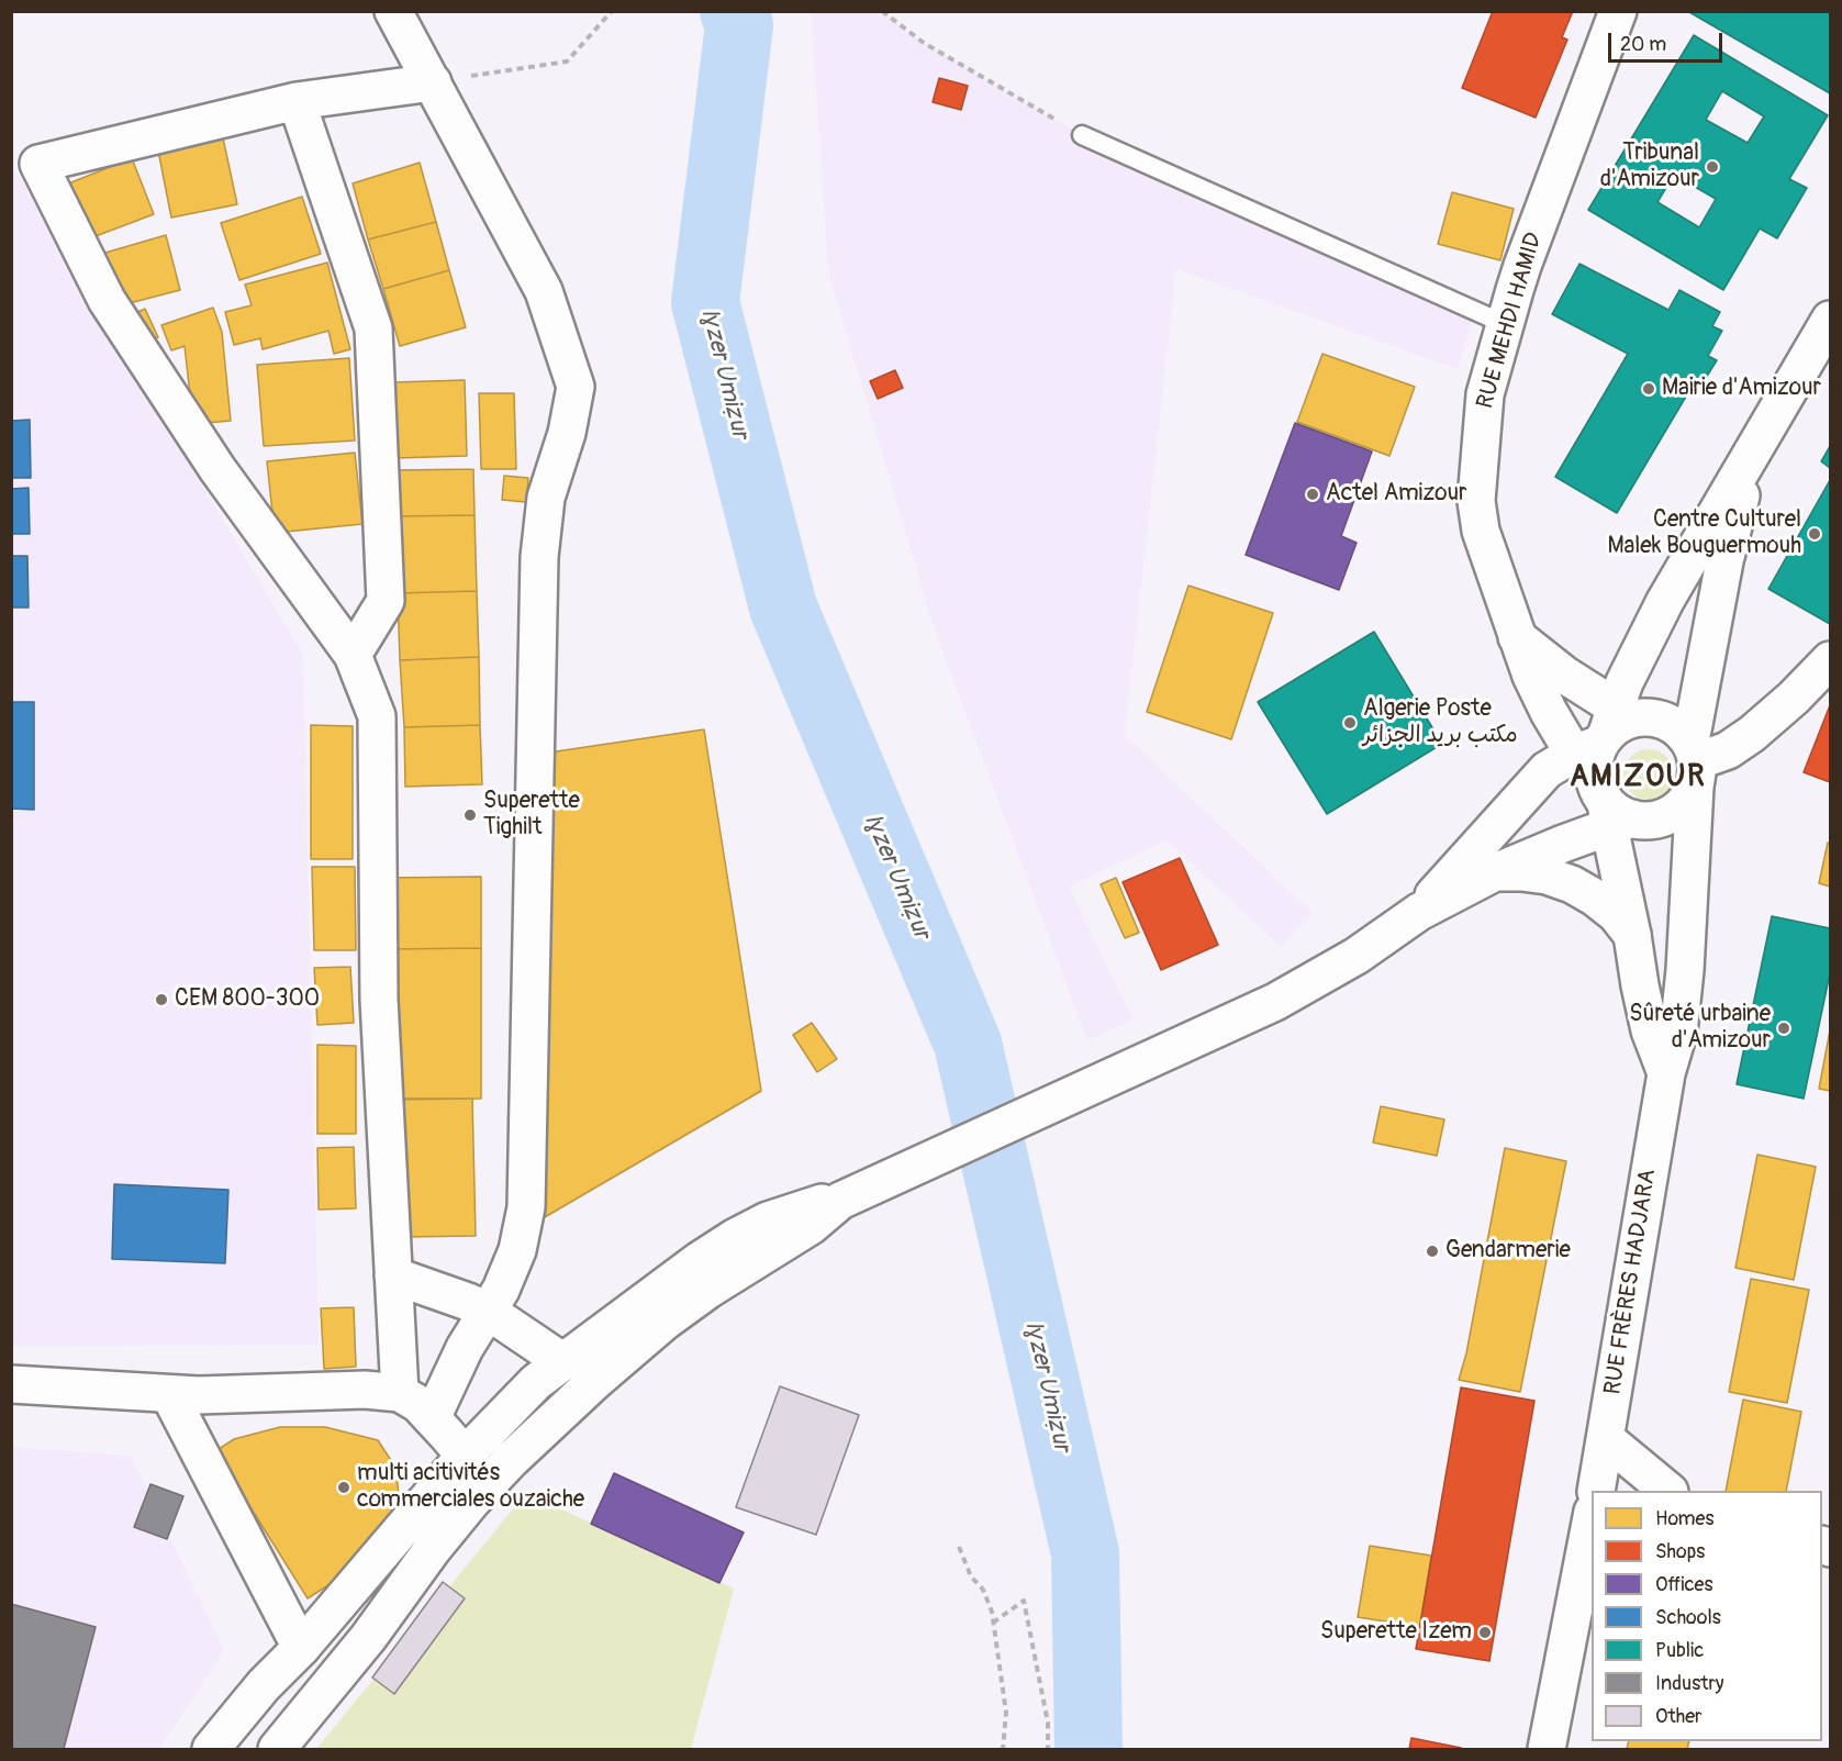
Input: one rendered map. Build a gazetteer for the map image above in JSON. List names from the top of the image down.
{
  "streets": {
    "main road": ["RUE MEHDI HAMID", "RUE FRÈRES HADJARA"]
  },
  "crossings": [
    ["RUE MEHDI HAMID", "RUE FRÈRES HADJARA"]
  ],
  "districts": ["AMIZOUR"],
  "water": ["Iɣzer Umiẓur"],
  "places": [
    "Tribunal d'Amizour",
    "Mairie d'Amizour",
    "Actel Amizour",
    "Centre Culturel Malek Bouguermouh",
    "Algerie Poste مكتب بريد الجزائر",
    "Superette Tighilt",
    "CEM 800-300",
    "Sûreté urbaine d'Amizour",
    "Gendarmerie",
    "multi acitivités commerciales ouzaiche",
    "Superette Izem"
  ],
  "legend": [
    "Homes",
    "Shops",
    "Offices",
    "Schools",
    "Public",
    "Industry",
    "Other"
  ],
  "scale_bar": "20 m"
}
